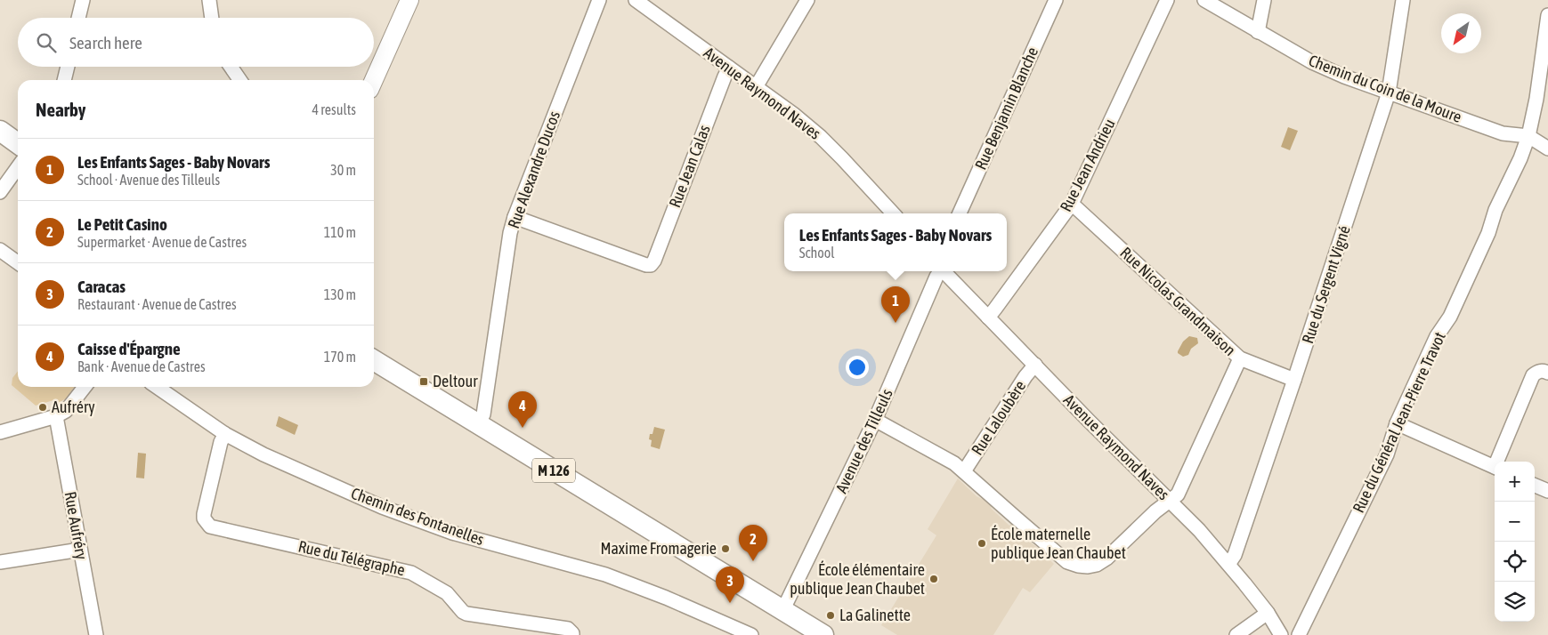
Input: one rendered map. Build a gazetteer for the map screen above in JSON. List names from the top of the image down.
{
  "streets": {
    "main road": ["M 126"],
    "street": [
      "Chemin du Coin de la Moure",
      "Avenue Raymond Naves",
      "Rue Benjamin Blanche",
      "Rue Jean Andrieu",
      "Rue Jean Calas",
      "Rue Alexandre Ducos",
      "Rue du Sergent Vigné",
      "Rue Nicolas Grandmaison",
      "Rue Laloubère",
      "Rue du Général Jean-Pierre Travot",
      "Avenue des Tilleuls",
      "Chemin des Fontanelles",
      "Rue Aufréry",
      "Rue du Télégraphe"
    ]
  },
  "crossings": [
    ["Chemin du Coin de la Moure", "Rue du Sergent Vigné"],
    ["Chemin du Coin de la Moure", "Rue du Général Jean-Pierre Travot"],
    ["Avenue Raymond Naves", "Rue Jean Andrieu"],
    ["Avenue Raymond Naves", "Rue Jean Calas"],
    ["Avenue Raymond Naves", "Rue du Sergent Vigné"],
    ["Avenue Raymond Naves", "Rue Laloubère"],
    ["Rue Jean Andrieu", "Rue Nicolas Grandmaison"],
    ["Rue Jean Calas", "Rue Alexandre Ducos"],
    ["Rue Alexandre Ducos", "M 126"],
    ["Rue du Sergent Vigné", "Rue Nicolas Grandmaison"],
    ["Avenue des Tilleuls", "M 126"],
    ["Chemin des Fontanelles", "Rue du Télégraphe"]
  ],
  "places": {
    "transit": ["Deltour"],
    "other": [
      "Aufréry",
      "École maternelle publique Jean Chaubet",
      "Maxime Fromagerie",
      "École élémentaire publique Jean Chaubet",
      "La Galinette"
    ]
  },
  "north": "bottom left",
  "page": {
    "search": "Search here",
    "heading": ["Nearby", "4 results"],
    "list": [
      {
        "mark": "1",
        "name": "Les Enfants Sages - Baby Novars",
        "note": "School · Avenue des Tilleuls",
        "value": "30 m"
      },
      {
        "mark": "2",
        "name": "Le Petit Casino",
        "note": "Supermarket · Avenue de Castres",
        "value": "110 m"
      },
      {
        "mark": "3",
        "name": "Caracas",
        "note": "Restaurant · Avenue de Castres",
        "value": "130 m"
      },
      {
        "mark": "4",
        "name": "Caisse d'Épargne",
        "note": "Bank · Avenue de Castres",
        "value": "170 m"
      }
    ],
    "popup": ["Les Enfants Sages - Baby Novars", "School"],
    "pins": [
      "1",
      "4",
      "2",
      "3"
    ],
    "map_buttons": ["+", "−"]
  }
}
